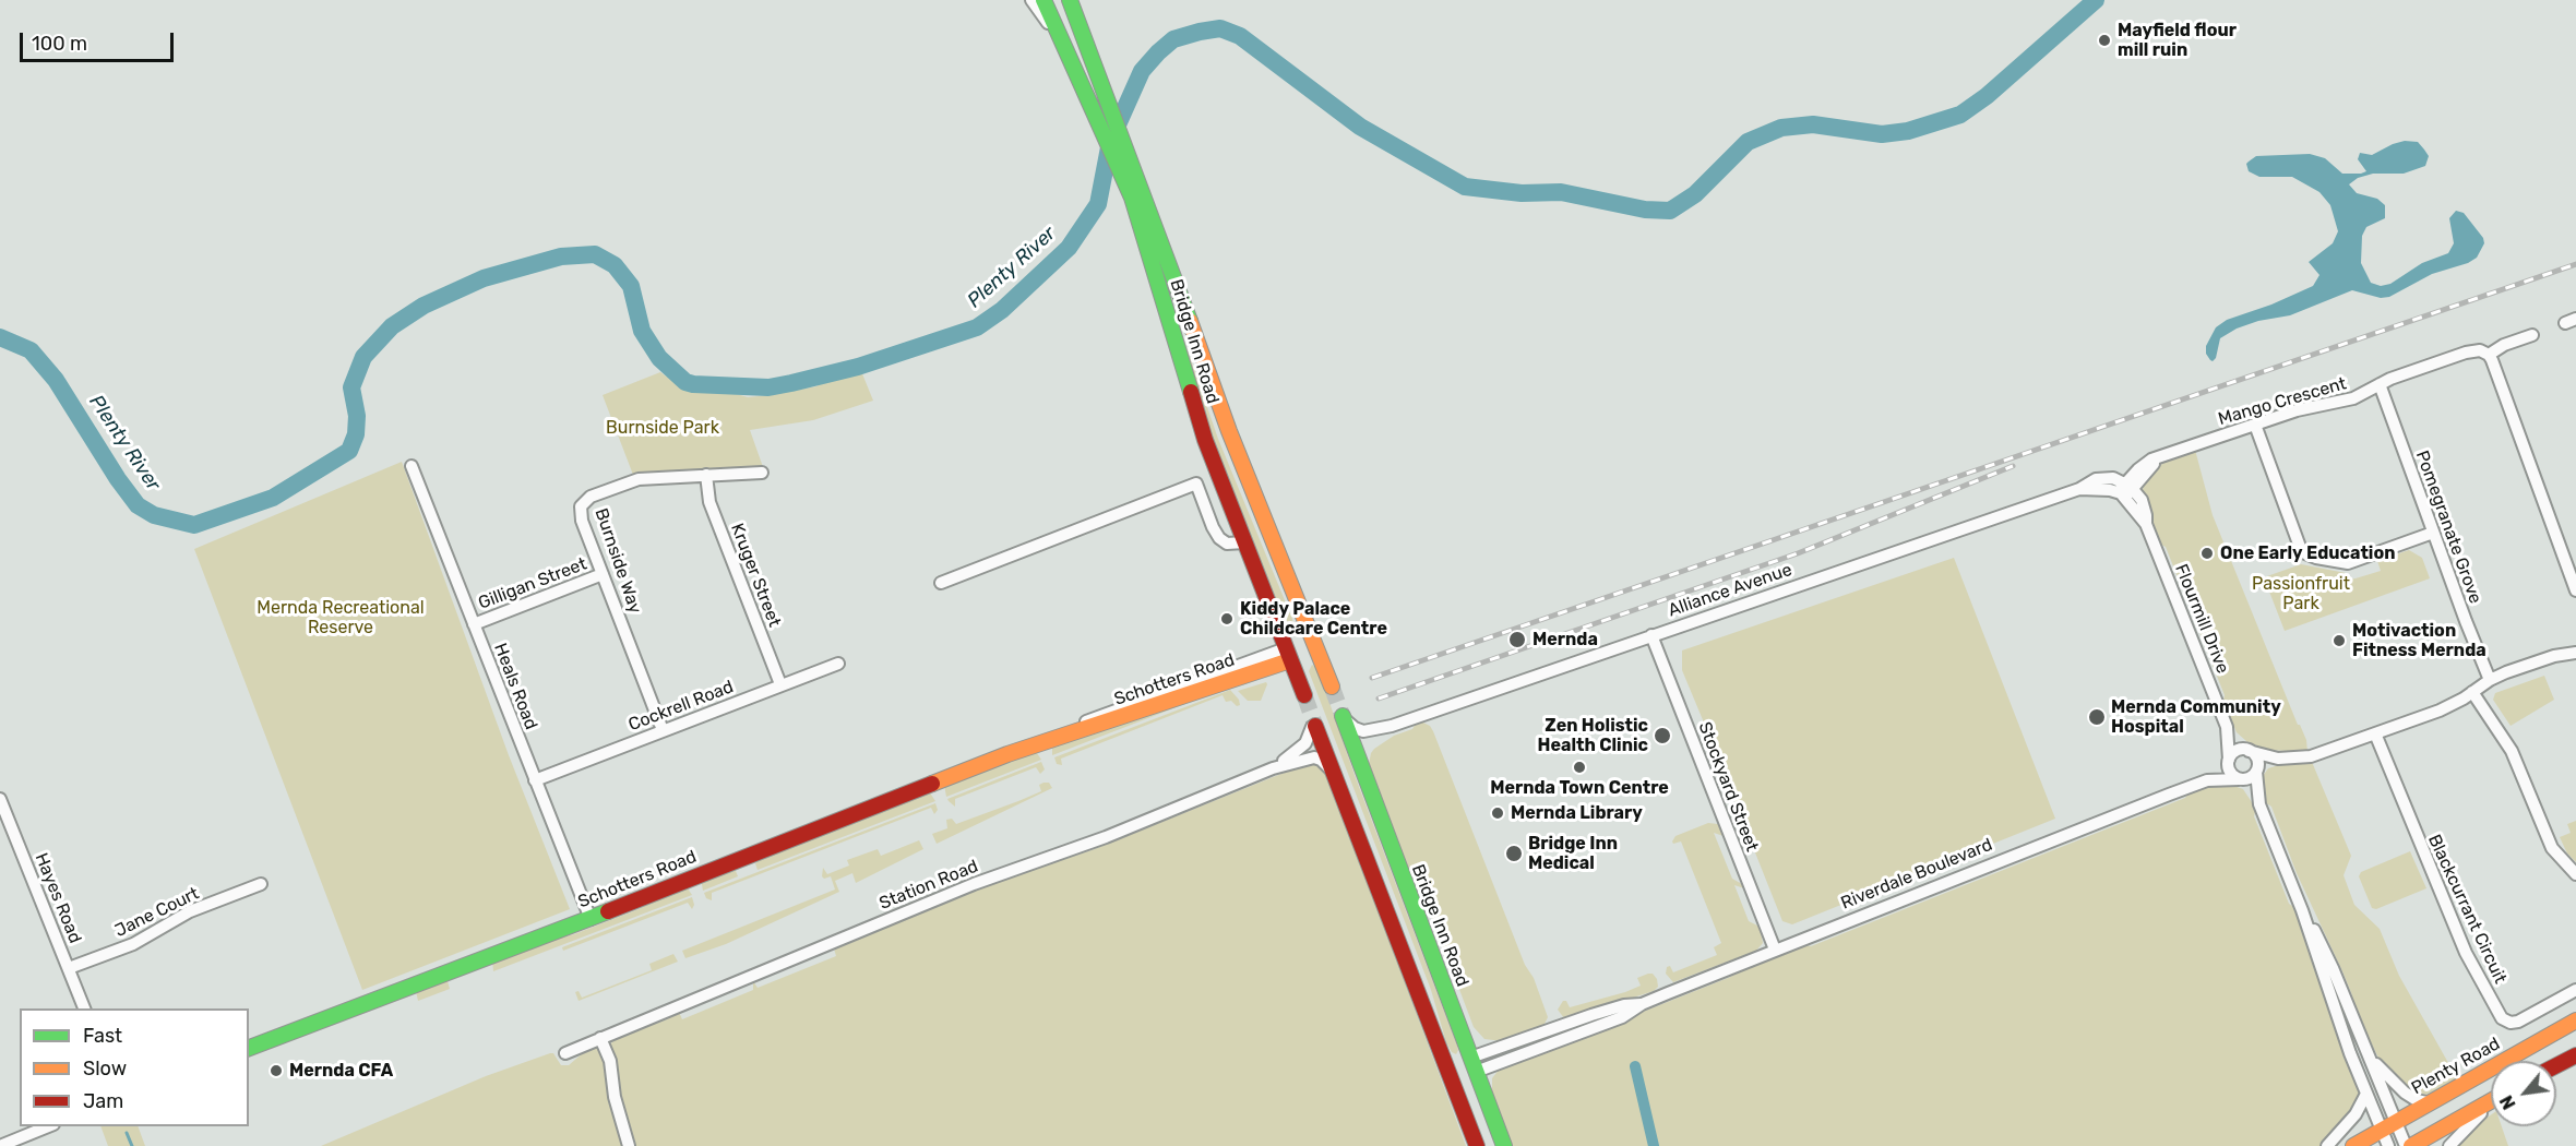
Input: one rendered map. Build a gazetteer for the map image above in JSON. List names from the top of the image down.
{
  "streets": {
    "main road": [
      "Bridge Inn Road",
      "Schotters Road",
      "Riverdale Boulevard",
      "Plenty Road"
    ],
    "street": [
      "Mango Crescent",
      "Pomegranate Grove",
      "Burnside Way",
      "Kruger Street",
      "Gilligan Street",
      "Alliance Avenue",
      "Flourmill Drive",
      "Heals Road",
      "Cockrell Road",
      "Stockyard Street",
      "Station Road",
      "Hayes Road",
      "Blackcurrant Circuit",
      "Jane Court"
    ]
  },
  "crossings": [
    ["Bridge Inn Road", "Alliance Avenue"],
    ["Bridge Inn Road", "Schotters Road"],
    ["Bridge Inn Road", "Riverdale Boulevard"],
    ["Mango Crescent", "Pomegranate Grove"],
    ["Mango Crescent", "Alliance Avenue"],
    ["Mango Crescent", "Flourmill Drive"],
    ["Burnside Way", "Kruger Street"],
    ["Burnside Way", "Gilligan Street"],
    ["Burnside Way", "Cockrell Road"],
    ["Kruger Street", "Cockrell Road"],
    ["Gilligan Street", "Heals Road"],
    ["Alliance Avenue", "Flourmill Drive"],
    ["Alliance Avenue", "Stockyard Street"],
    ["Flourmill Drive", "Riverdale Boulevard"],
    ["Schotters Road", "Heals Road"],
    ["Heals Road", "Cockrell Road"],
    ["Stockyard Street", "Riverdale Boulevard"],
    ["Hayes Road", "Jane Court"]
  ],
  "water": ["Plenty River"],
  "parks": ["Burnside Park", "Passionfruit Park", "Mernda Recreational Reserve"],
  "places": [
    "Mayfield flour mill ruin",
    "One Early Education",
    "Kiddy Palace Childcare Centre",
    "Mernda",
    "Motivaction Fitness Mernda",
    "Mernda Community Hospital",
    "Zen Holistic Health Clinic",
    "Mernda Town Centre",
    "Mernda Library",
    "Bridge Inn Medical",
    "Mernda CFA"
  ],
  "legend": ["Fast", "Slow", "Jam"],
  "scale_bar": "100 m",
  "north": "bottom left"
}
